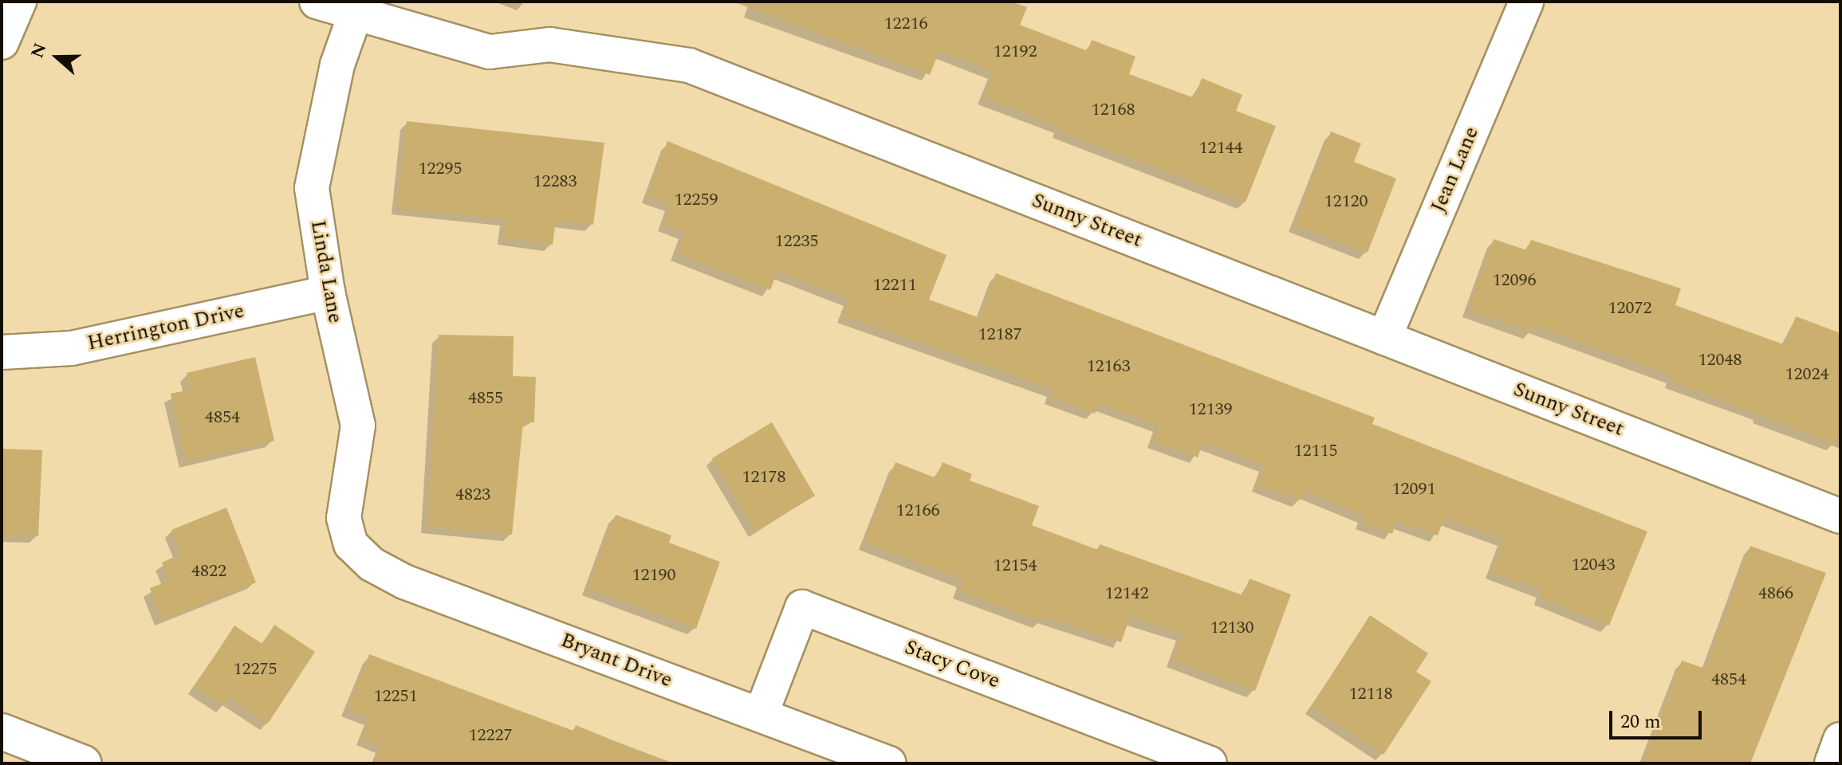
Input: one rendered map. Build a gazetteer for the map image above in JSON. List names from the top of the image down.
{
  "streets": {
    "street": [
      "Jean Lane",
      "Sunny Street",
      "Linda Lane",
      "Herrington Drive",
      "Bryant Drive",
      "Stacy Cove"
    ]
  },
  "crossings": [
    ["Jean Lane", "Sunny Street"],
    ["Sunny Street", "Linda Lane"],
    ["Linda Lane", "Herrington Drive"],
    ["Linda Lane", "Bryant Drive"],
    ["Bryant Drive", "Stacy Cove"]
  ],
  "house_numbers": [
    "12216",
    "12192",
    "12168",
    "12144",
    "12295",
    "12283",
    "12259",
    "12120",
    "12235",
    "12096",
    "12211",
    "12072",
    "12187",
    "12048",
    "12163",
    "12024",
    "4855",
    "12139",
    "4854",
    "12115",
    "12178",
    "12091",
    "4823",
    "12166",
    "12043",
    "12154",
    "4822",
    "12190",
    "12142",
    "4866",
    "12130",
    "12275",
    "4854",
    "12118",
    "12251",
    "12227"
  ],
  "scale_bar": "20 m",
  "north": "left"
}
